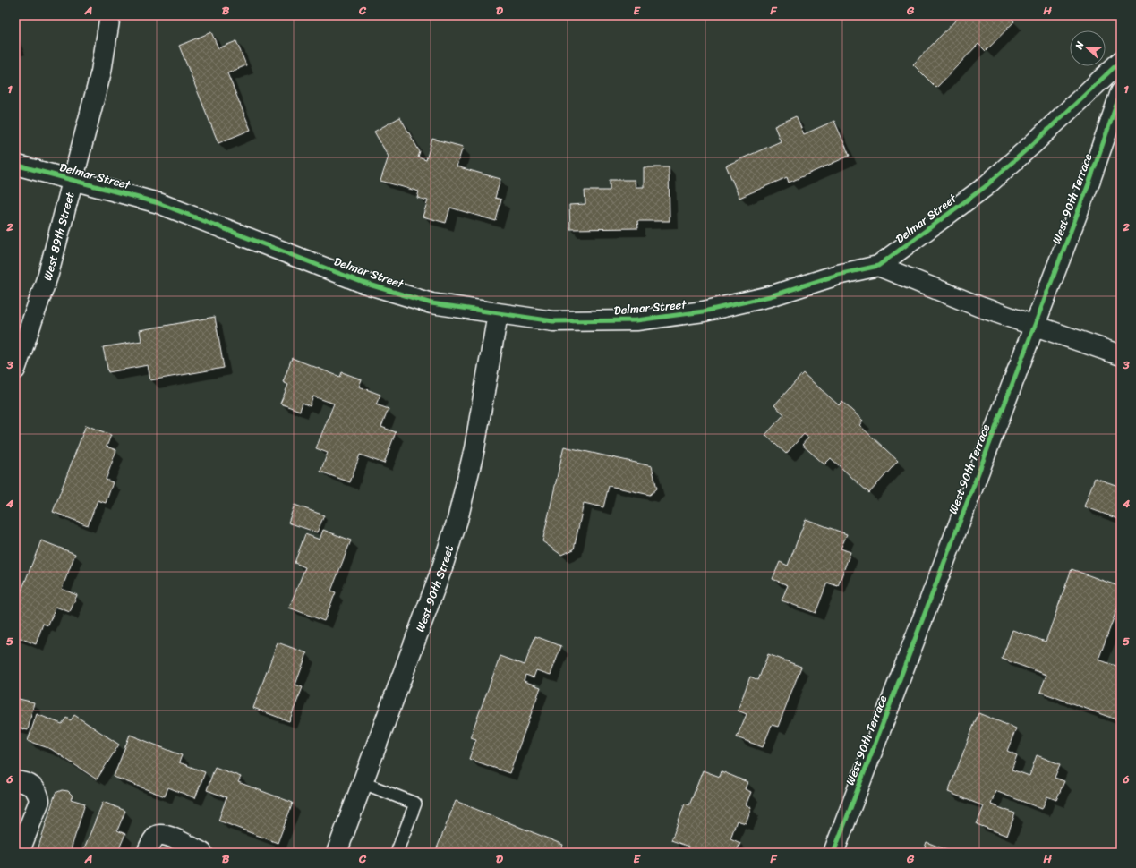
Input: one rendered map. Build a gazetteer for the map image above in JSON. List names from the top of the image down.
{
  "streets": {
    "street": [
      "Delmar Street",
      "West 90th Terrace",
      "West 89th Street",
      "West 90th Street"
    ]
  },
  "crossings": [
    ["Delmar Street", "West 89th Street"],
    ["Delmar Street", "West 90th Street"]
  ],
  "north": "left",
  "grid": {
    "columns": [
      "A",
      "B",
      "C",
      "D",
      "E",
      "F",
      "G",
      "H"
    ],
    "rows": [
      "1",
      "2",
      "3",
      "4",
      "5",
      "6"
    ]
  }
}
